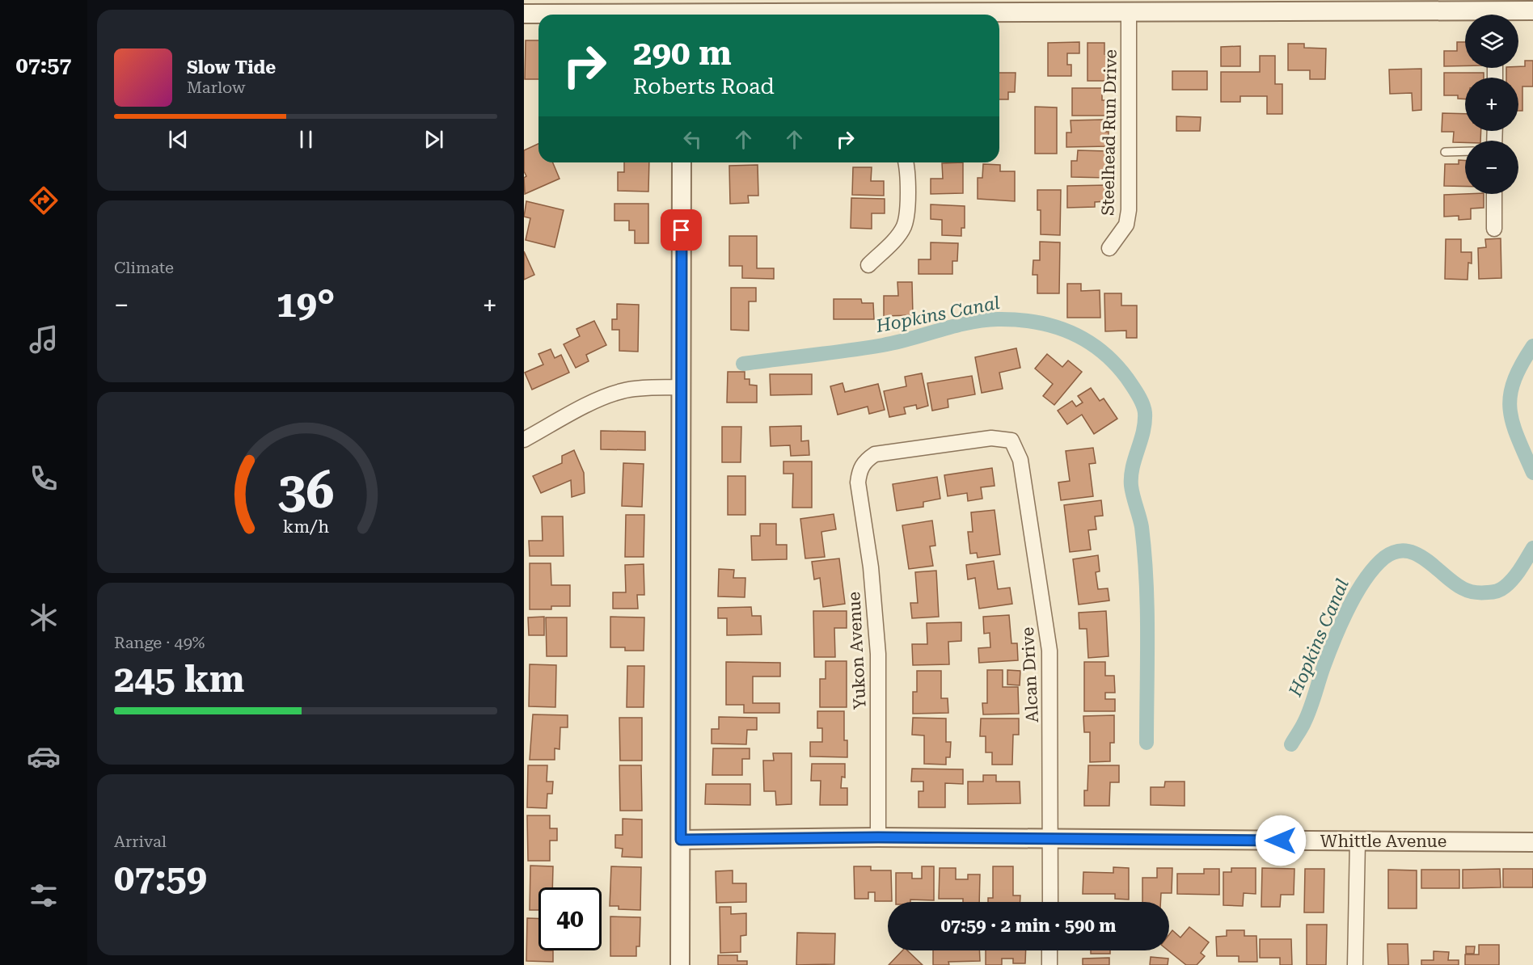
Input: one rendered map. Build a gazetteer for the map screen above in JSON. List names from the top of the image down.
{
  "streets": {
    "street": [
      "Steelhead Run Drive",
      "Yukon Avenue",
      "Alcan Drive",
      "Whittle Avenue"
    ]
  },
  "crossings": [
    ["Yukon Avenue", "Alcan Drive"],
    ["Yukon Avenue", "Whittle Avenue"],
    ["Alcan Drive", "Whittle Avenue"]
  ],
  "water": ["Hopkins Canal"],
  "page": {
    "tabs": "07:57",
    "map_buttons": ["+", "−"],
    "turn": ["290 m", "Roberts Road"],
    "song": ["Slow Tide", "Marlow"],
    "tile": [
      "Climate",
      ["Range · 49%", "245 km"],
      ["Arrival", "07:59"]
    ],
    "heat": ["−", "19°", "+"],
    "limit": "40",
    "trip": "07:59 · 2 min · 590 m",
    "gauge": ["36", "km/h"]
  }
}
